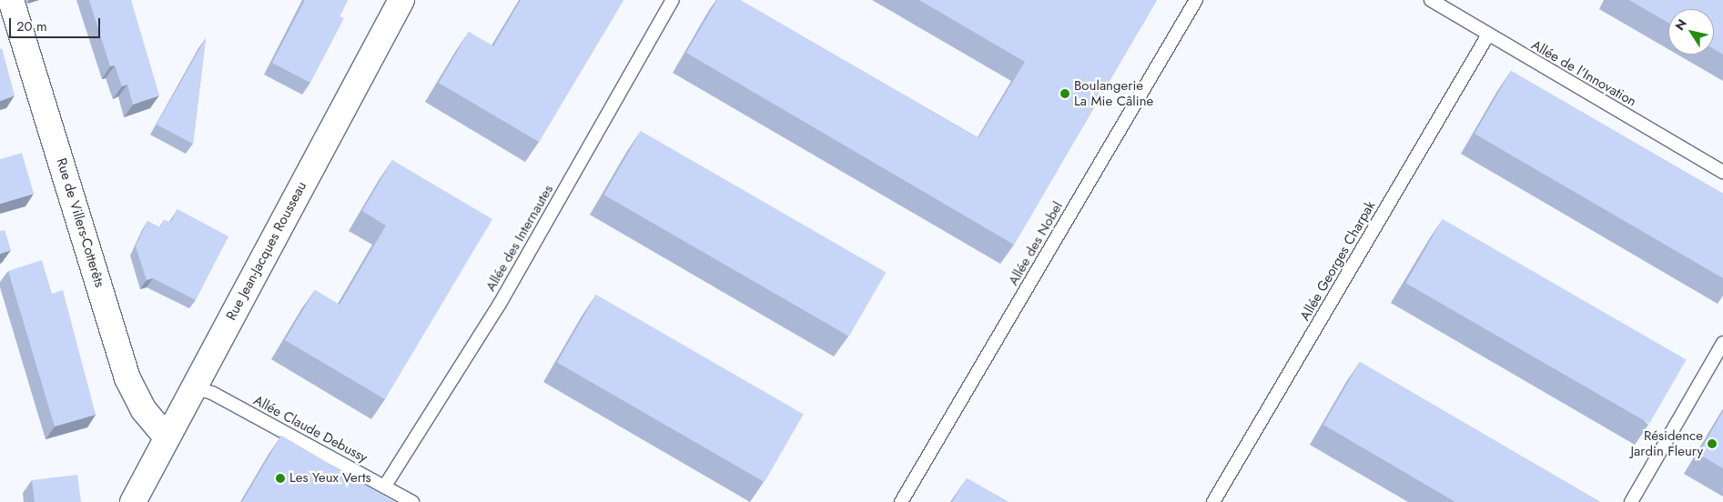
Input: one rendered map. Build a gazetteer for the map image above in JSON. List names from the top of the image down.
{
  "streets": {
    "street": ["Rue de Villers-Cotterêts", "Rue Jean-Jacques Rousseau"],
    "lane": [
      "Allée de l'Innovation",
      "Allée des Internautes",
      "Allée des Nobel",
      "Allée Georges Charpak",
      "Allée Claude Debussy"
    ]
  },
  "crossings": [
    ["Allée de l'Innovation", "Allée Georges Charpak"],
    ["Rue de Villers-Cotterêts", "Rue Jean-Jacques Rousseau"],
    ["Allée des Internautes", "Allée Claude Debussy"],
    ["Rue Jean-Jacques Rousseau", "Allée Claude Debussy"]
  ],
  "places": ["Boulangerie La Mie Câline", "Résidence Jardin Fleury", "Les Yeux Verts"],
  "scale_bar": "20 m",
  "north": "top left"
}
